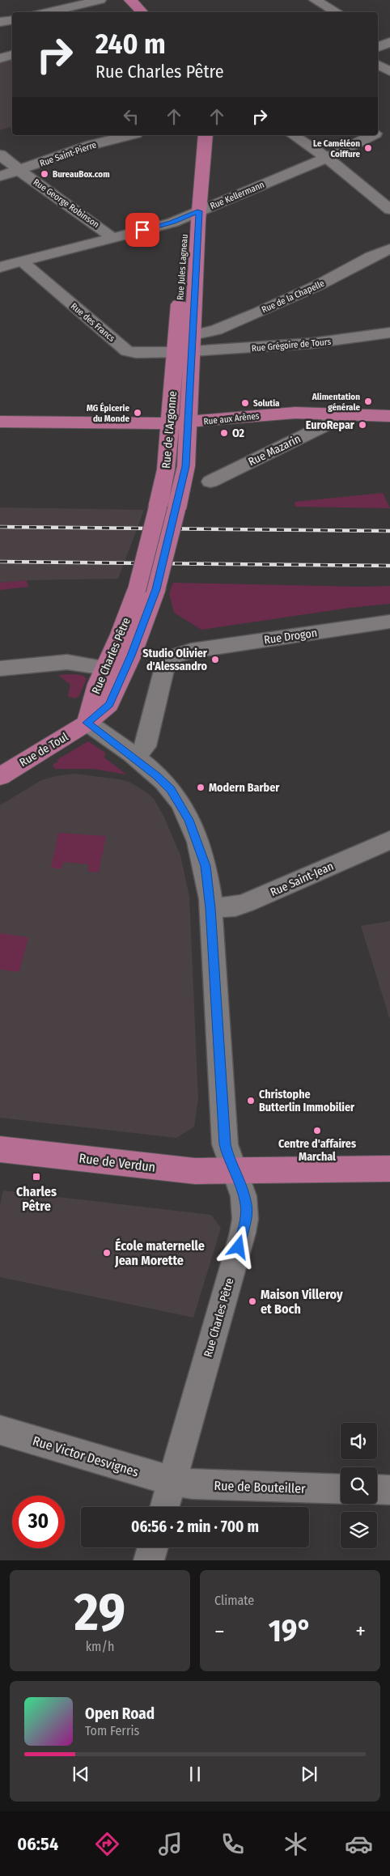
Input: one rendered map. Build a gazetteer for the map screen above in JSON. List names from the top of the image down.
{
  "streets": {
    "main road": [
      "Rue Jules Lagneau",
      "Rue aux Arènes",
      "Rue de l'Argonne",
      "Rue Charles Pêtre",
      "Rue de Toul",
      "Rue de Verdun"
    ],
    "street": [
      "Rue Saint-Pierre",
      "Rue Kellermann",
      "Rue George Robinson",
      "Rue de la Chapelle",
      "Rue des Francs",
      "Rue Grégoire de Tours",
      "Rue Mazarin",
      "Rue Drogon",
      "Rue Saint-Jean",
      "Rue Victor Desvignes",
      "Rue de Bouteiller"
    ]
  },
  "crossings": [
    ["Rue Saint-Pierre", "Rue George Robinson"],
    ["Rue Kellermann", "Rue George Robinson"],
    ["Rue Kellermann", "Rue Jules Lagneau"],
    ["Rue Kellermann", "Rue des Francs"],
    ["Rue Jules Lagneau", "Rue de la Chapelle"],
    ["Rue Jules Lagneau", "Rue des Francs"],
    ["Rue Jules Lagneau", "Rue Grégoire de Tours"],
    ["Rue Jules Lagneau", "Rue de l'Argonne"],
    ["Rue de la Chapelle", "Rue des Francs"],
    ["Rue de la Chapelle", "Rue Grégoire de Tours"],
    ["Rue de la Chapelle", "Rue de l'Argonne"],
    ["Rue des Francs", "Rue Grégoire de Tours"],
    ["Rue des Francs", "Rue de l'Argonne"],
    ["Rue Grégoire de Tours", "Rue de l'Argonne"],
    ["Rue aux Arènes", "Rue de l'Argonne"],
    ["Rue aux Arènes", "Rue Mazarin"],
    ["Rue de l'Argonne", "Rue Charles Pêtre"],
    ["Rue Drogon", "Rue Charles Pêtre"],
    ["Rue Charles Pêtre", "Rue de Toul"],
    ["Rue Charles Pêtre", "Rue Saint-Jean"],
    ["Rue Charles Pêtre", "Rue de Verdun"],
    ["Rue Charles Pêtre", "Rue Victor Desvignes"],
    ["Rue Charles Pêtre", "Rue de Bouteiller"],
    ["Rue Victor Desvignes", "Rue de Bouteiller"]
  ],
  "places": {
    "other": [
      "Le Caméléon Coiffure",
      "BureauBox.com",
      "Alimentation générale",
      "Solutia",
      "MG Épicerie du Monde",
      "EuroRepar",
      "O2",
      "Studio Olivier d'Alessandro",
      "Modern Barber",
      "Christophe Butterlin Immobilier",
      "Centre d'affaires Marchal",
      "École maternelle Jean Morette",
      "Maison Villeroy et Boch"
    ],
    "transit": ["Charles Pêtre"]
  },
  "page": {
    "turn": ["240 m", "Rue Charles Pêtre"],
    "limit": "30",
    "trip": "06:56 · 2 min · 700 m",
    "tile": [
      ["29", "km/h"],
      "Climate"
    ],
    "heat": ["−", "19°", "+"],
    "song": ["Open Road", "Tom Ferris"],
    "tabs": "06:54"
  }
}
